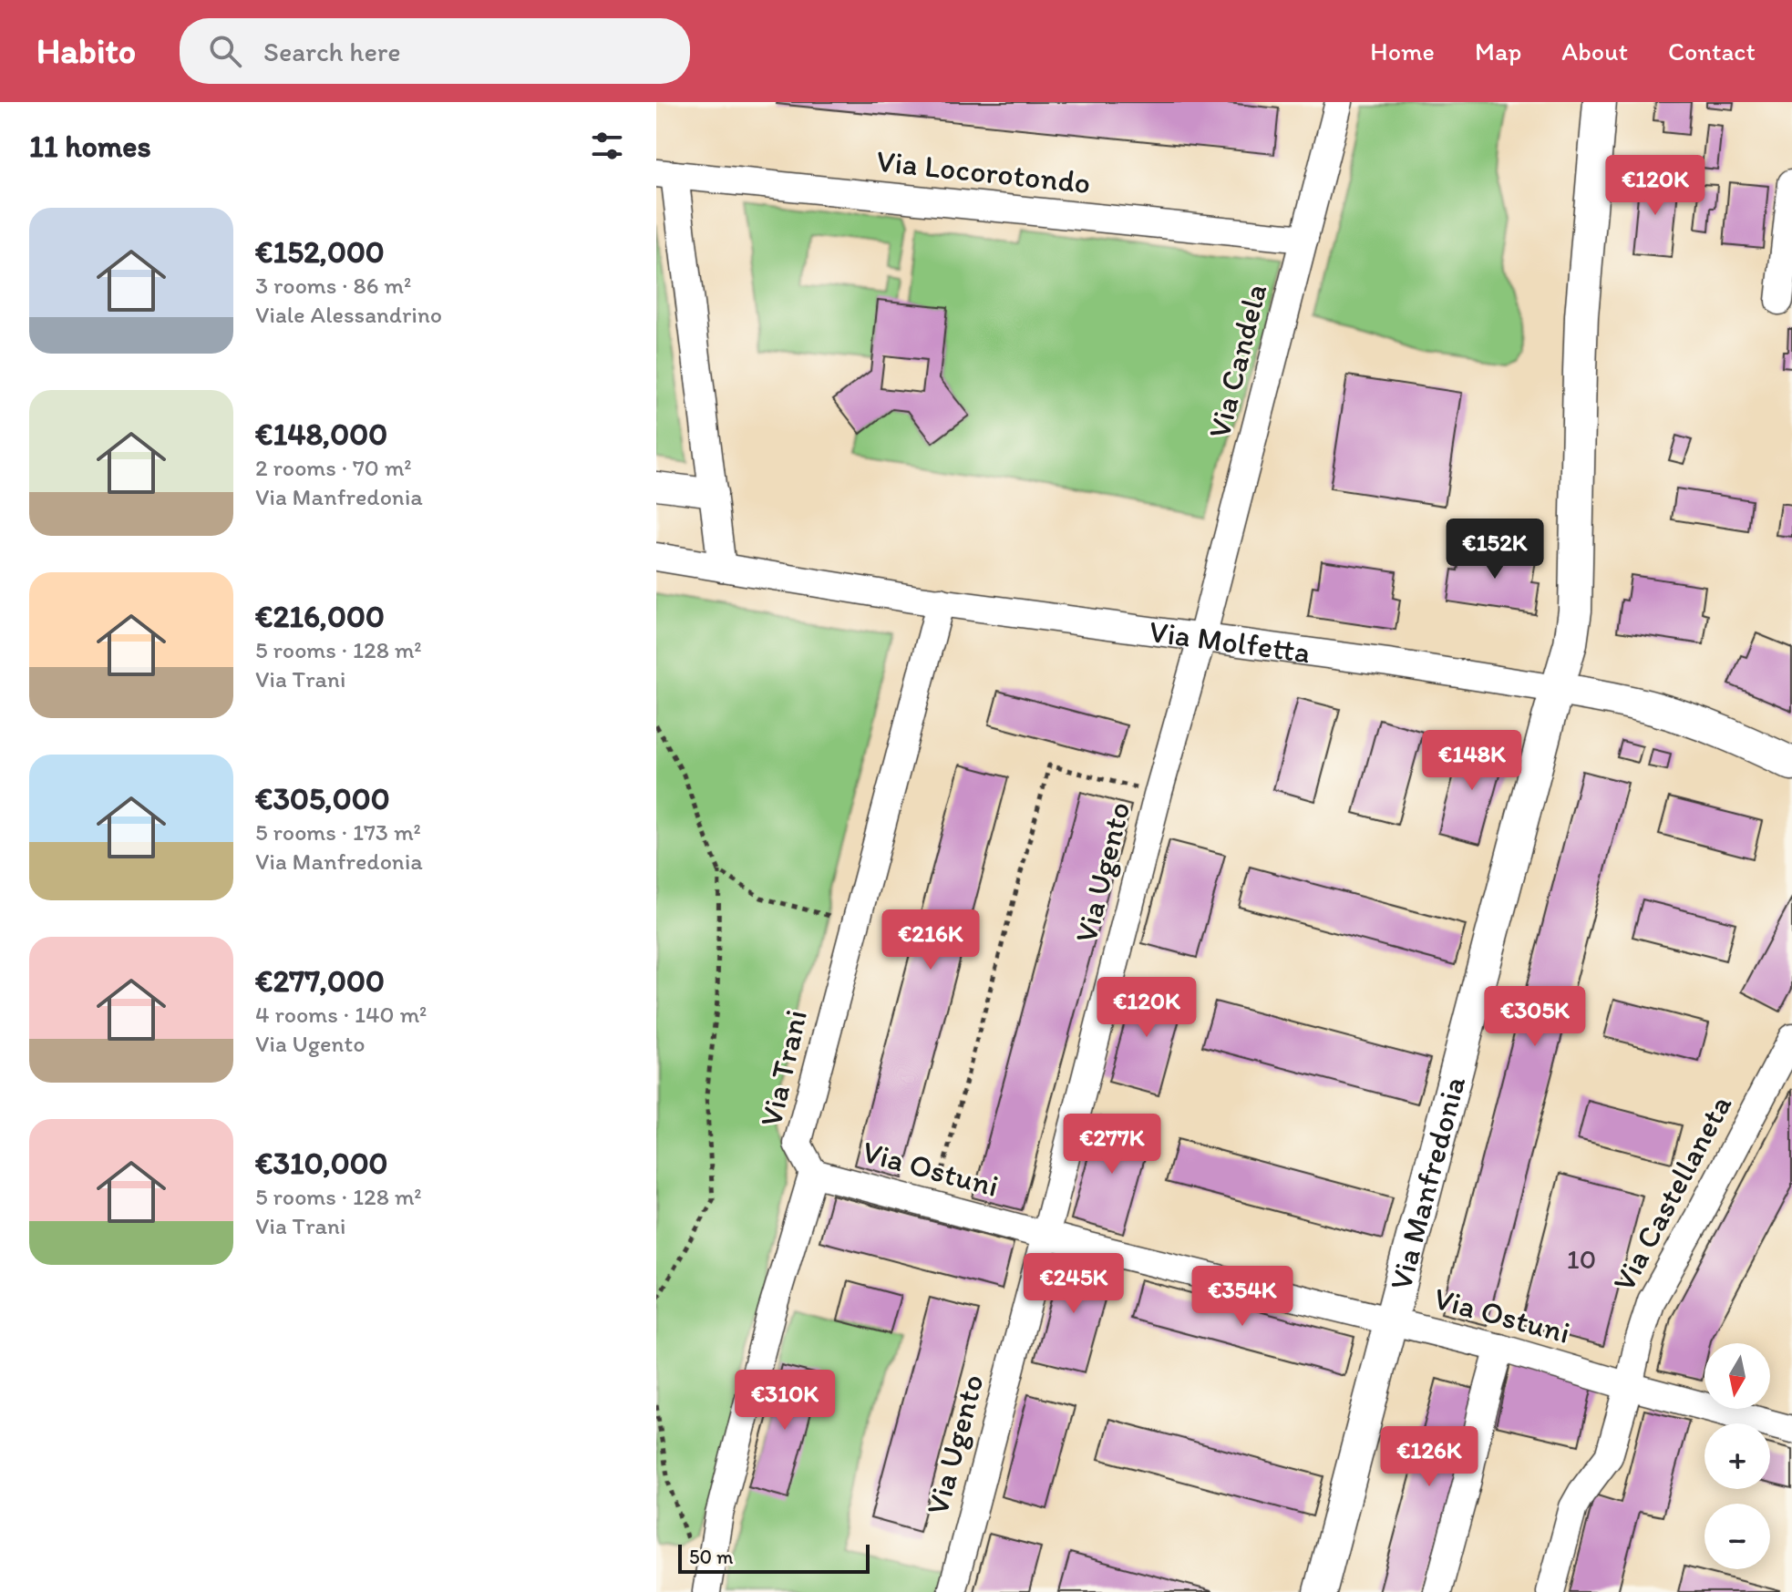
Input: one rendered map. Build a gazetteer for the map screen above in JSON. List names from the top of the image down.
{
  "streets": {
    "street": [
      "Via Locorotondo",
      "Via Candela",
      "Via Molfetta",
      "Via Ugento",
      "Via Trani",
      "Via Ostuni",
      "Via Manfredonia",
      "Via Castellaneta"
    ]
  },
  "crossings": [
    ["Via Locorotondo", "Via Candela"],
    ["Via Candela", "Via Molfetta"],
    ["Via Candela", "Via Ugento"],
    ["Via Molfetta", "Via Ugento"],
    ["Via Molfetta", "Via Trani"],
    ["Via Molfetta", "Via Manfredonia"],
    ["Via Ugento", "Via Ostuni"],
    ["Via Trani", "Via Ostuni"],
    ["Via Ostuni", "Via Manfredonia"],
    ["Via Ostuni", "Via Castellaneta"]
  ],
  "house_numbers": ["10"],
  "scale_bar": "50 m",
  "north": "bottom",
  "page": {
    "header": "Habito",
    "search": "Search here",
    "nav": [
      "Home",
      "Map",
      "About",
      "Contact"
    ],
    "heading": "11 homes",
    "price": [
      "€120K",
      "€152K",
      "€148K",
      "€216K",
      "€120K",
      "€305K",
      "€277K",
      "€245K",
      "€354K",
      "€310K",
      "€126K"
    ],
    "list": [
      {
        "name": "€152,000",
        "note": "3 rooms · 86 m² · Viale Alessandrino"
      },
      {
        "name": "€148,000",
        "note": "2 rooms · 70 m² · Via Manfredonia"
      },
      {
        "name": "€216,000",
        "note": "5 rooms · 128 m² · Via Trani"
      },
      {
        "name": "€305,000",
        "note": "5 rooms · 173 m² · Via Manfredonia"
      },
      {
        "name": "€277,000",
        "note": "4 rooms · 140 m² · Via Ugento"
      },
      {
        "name": "€310,000",
        "note": "5 rooms · 128 m² · Via Trani"
      }
    ],
    "map_buttons": ["+", "−"],
    "scale": "50 m"
  }
}
